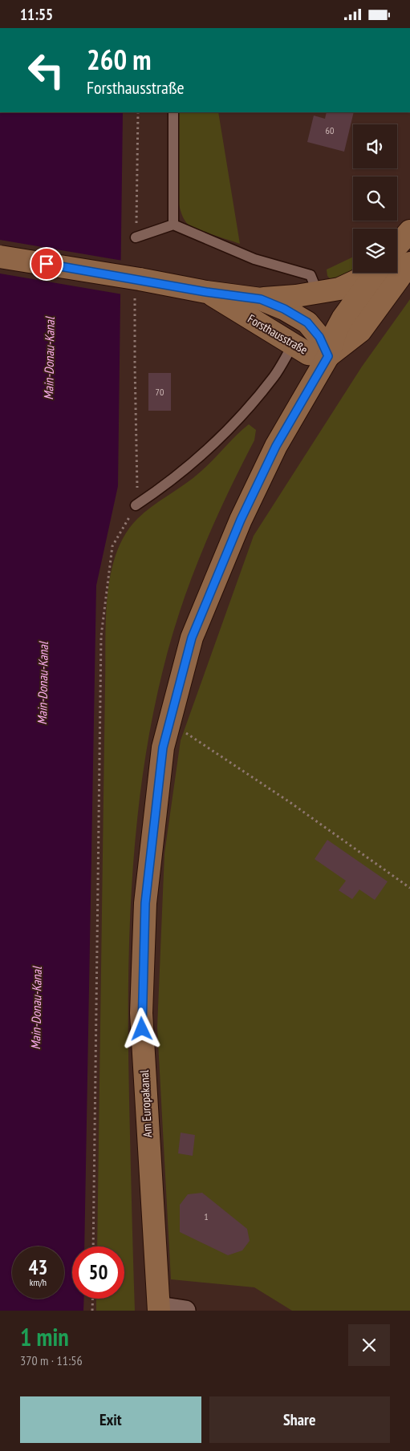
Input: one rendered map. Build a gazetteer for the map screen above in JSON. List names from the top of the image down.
{
  "streets": {
    "main road": ["Forsthausstraße", "Am Europakanal"]
  },
  "crossings": [
    ["Forsthausstraße", "Am Europakanal"]
  ],
  "water": ["Main-Donau-Kanal"],
  "house_numbers": ["60", "70", "1"],
  "page": {
    "status": "11:55",
    "turn": ["260 m", "Forsthausstraße"],
    "speed": "43 km/h",
    "limit": "50",
    "heading": ["1 min", "370 m · 11:56"],
    "buttons": ["Exit", "Share"]
  }
}
